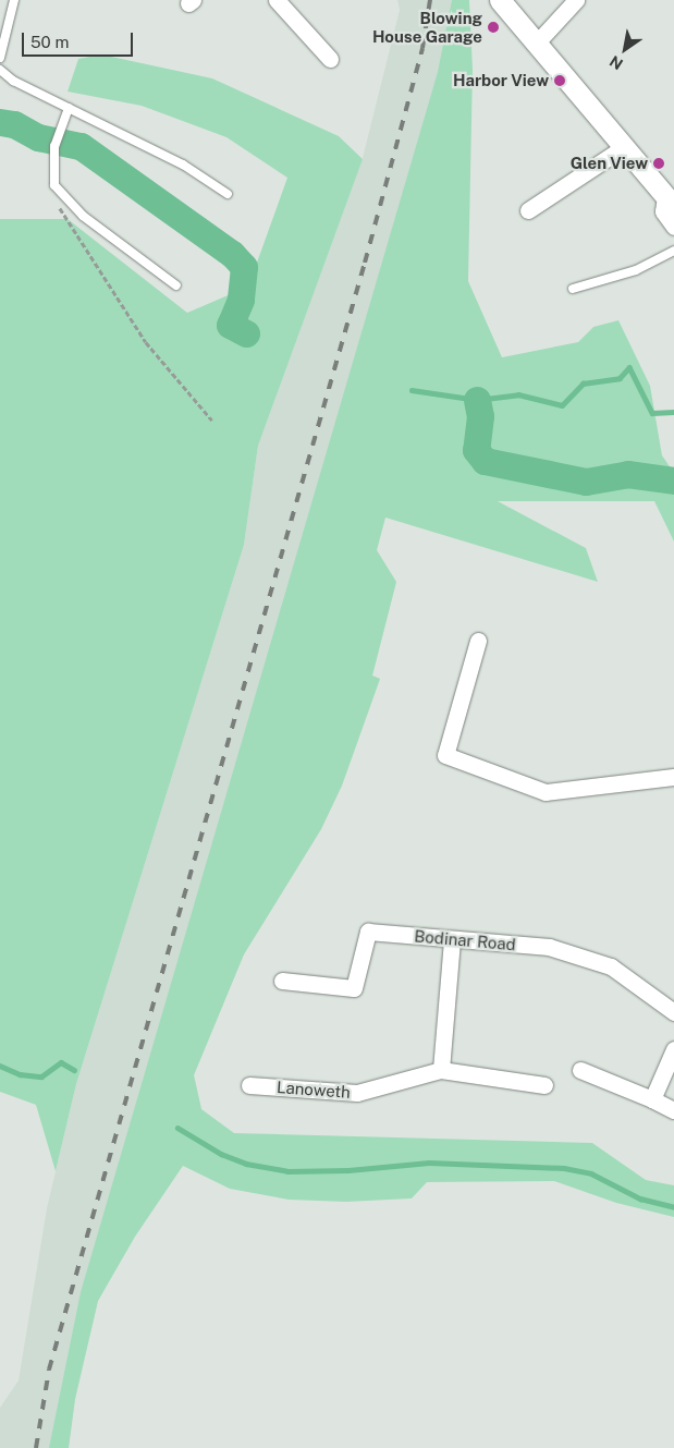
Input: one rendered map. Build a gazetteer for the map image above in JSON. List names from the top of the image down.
{
  "streets": {
    "street": ["Bodinar Road", "Lanoweth"]
  },
  "places": ["Blowing House Garage", "Harbor View", "Glen View"],
  "scale_bar": "50 m",
  "north": "bottom left"
}
